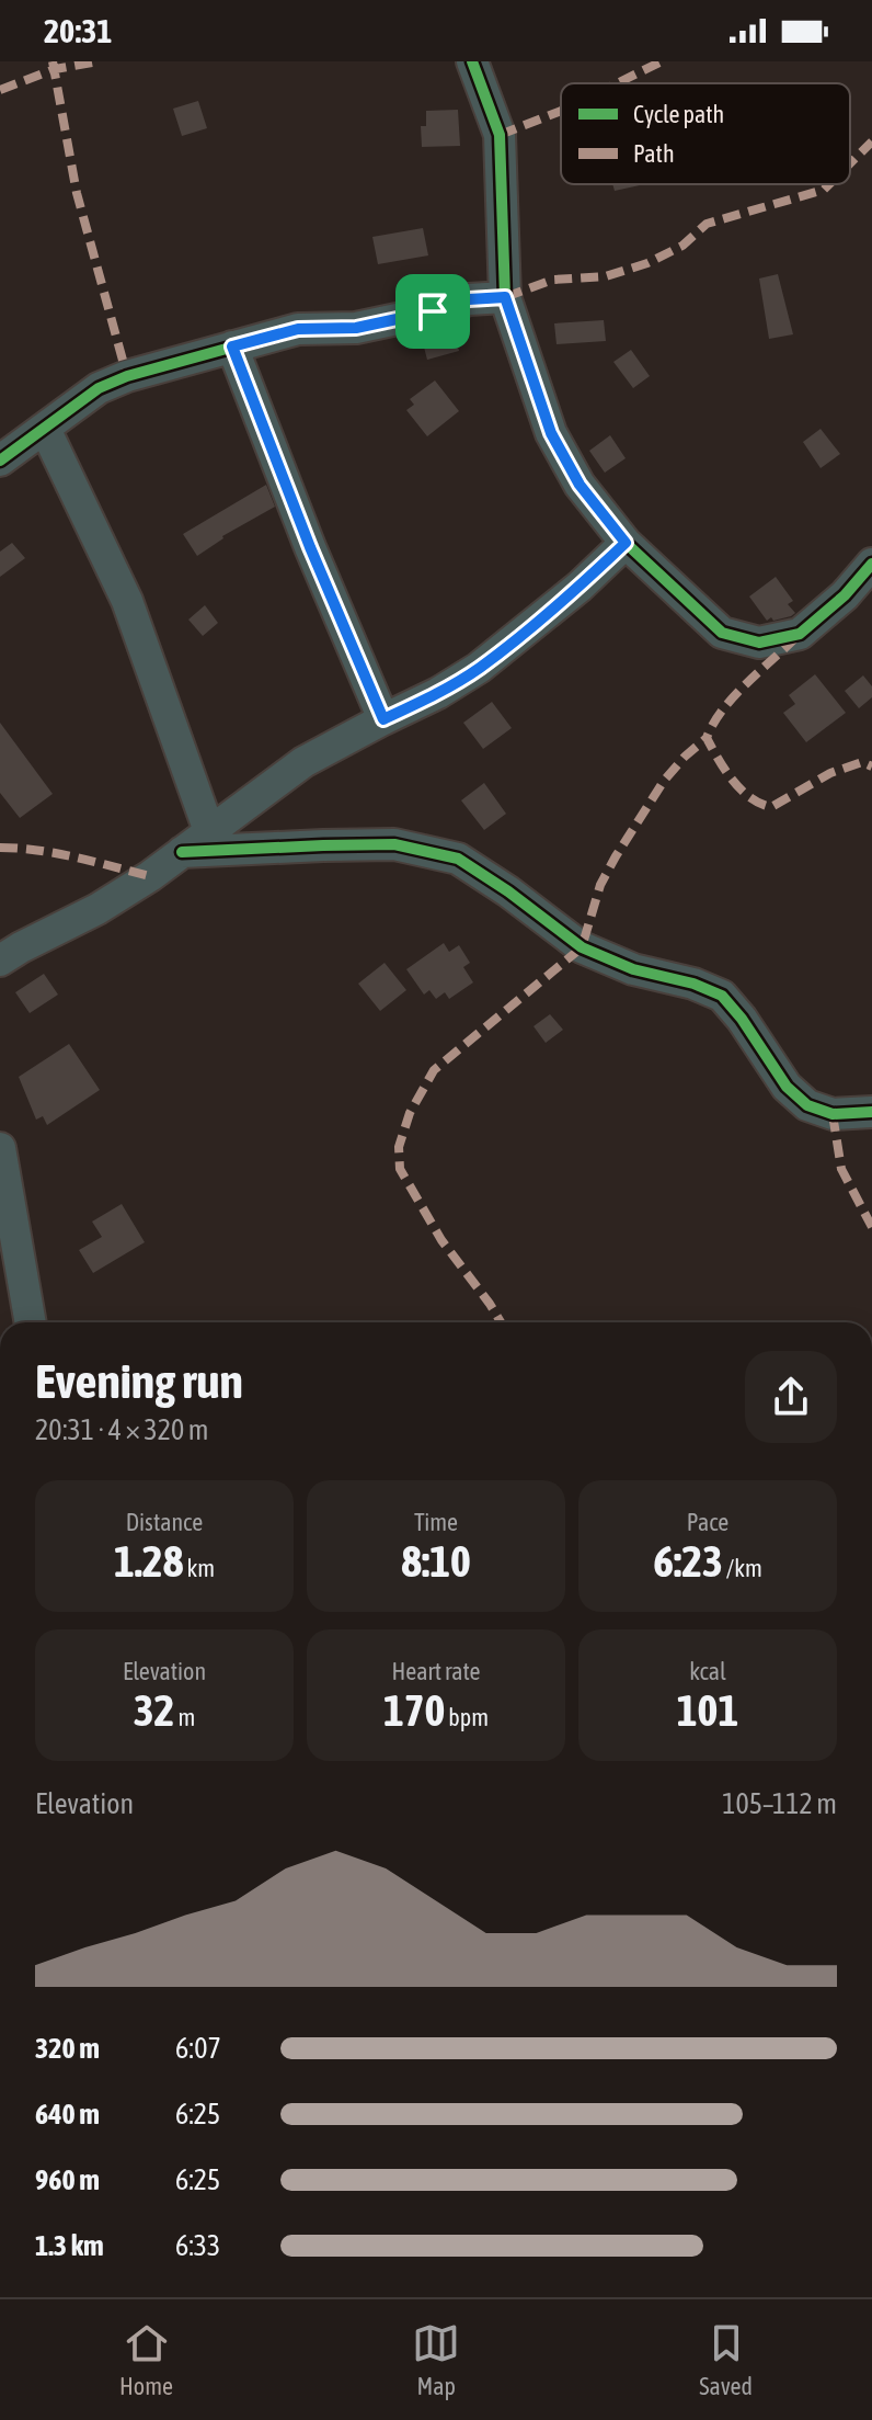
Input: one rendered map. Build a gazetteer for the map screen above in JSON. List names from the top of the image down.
{
  "legend": ["Cycle path", "Path"],
  "page": {
    "status": "20:31",
    "heading": ["Evening run", "20:31 · 4 × 320 m"],
    "stats": [
      ["Distance", "1.28 km"],
      ["Time", "8:10"],
      ["Pace", "6:23 /km"],
      ["Elevation", "32 m"],
      ["Heart rate", "170 bpm"],
      ["kcal", "101"]
    ],
    "chart": ["Elevation", "105–112 m"],
    "list": [
      {
        "name": "320 m",
        "note": "6:07"
      },
      {
        "name": "640 m",
        "note": "6:25"
      },
      {
        "name": "960 m",
        "note": "6:25"
      },
      {
        "name": "1.3 km",
        "note": "6:33"
      }
    ],
    "tabs": ["Home", "Map", "Saved"]
  }
}
